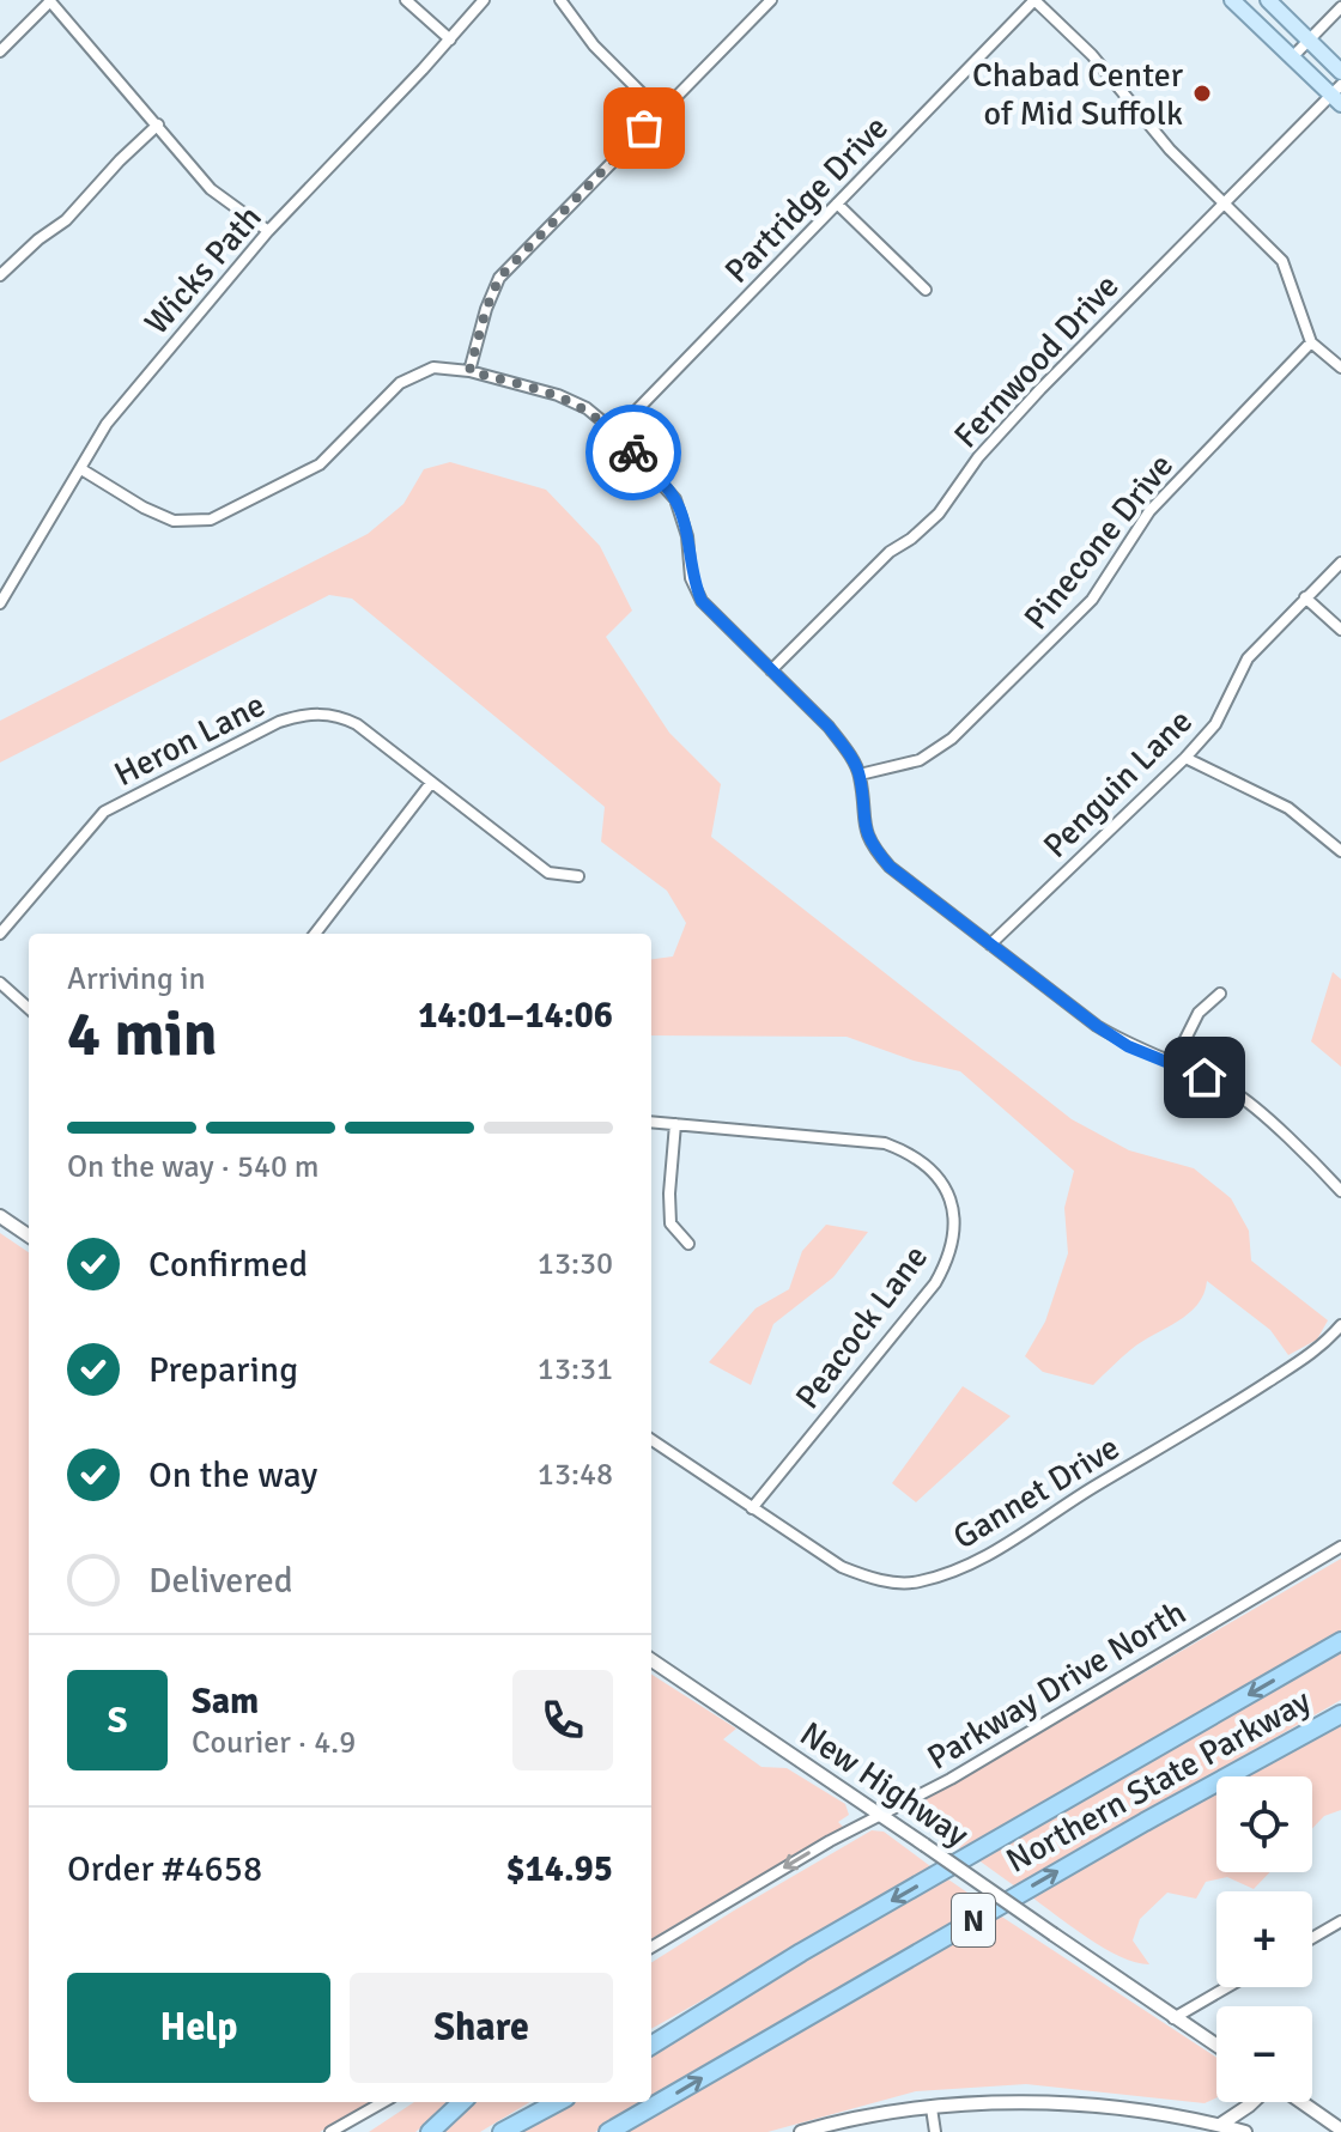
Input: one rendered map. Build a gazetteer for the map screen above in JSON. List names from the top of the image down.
{
  "streets": {
    "highway": ["Northern State Parkway", "N"],
    "street": [
      "Partridge Drive",
      "Wicks Path",
      "Fernwood Drive",
      "Pinecone Drive",
      "Heron Lane",
      "Penguin Lane",
      "Peacock Lane",
      "Gannet Drive",
      "Parkway Drive North",
      "New Highway"
    ]
  },
  "crossings": [
    ["Peacock Lane", "Gannet Drive"],
    ["Parkway Drive North", "New Highway"]
  ],
  "places": ["Chabad Center of Mid Suffolk"],
  "page": {
    "heading": ["4 min", "Arriving in", "14:01–14:06"],
    "panel": [
      "Sam",
      "Courier · 4.9",
      "Order #4658",
      "$14.95"
    ],
    "bar": "On the way · 540 m",
    "list": [
      ["Confirmed", "13:30"],
      ["Preparing", "13:31"],
      ["On the way", "13:48"],
      "Delivered"
    ],
    "round": "S",
    "map_buttons": ["+", "−"],
    "buttons": ["Help", "Share"]
  }
}
